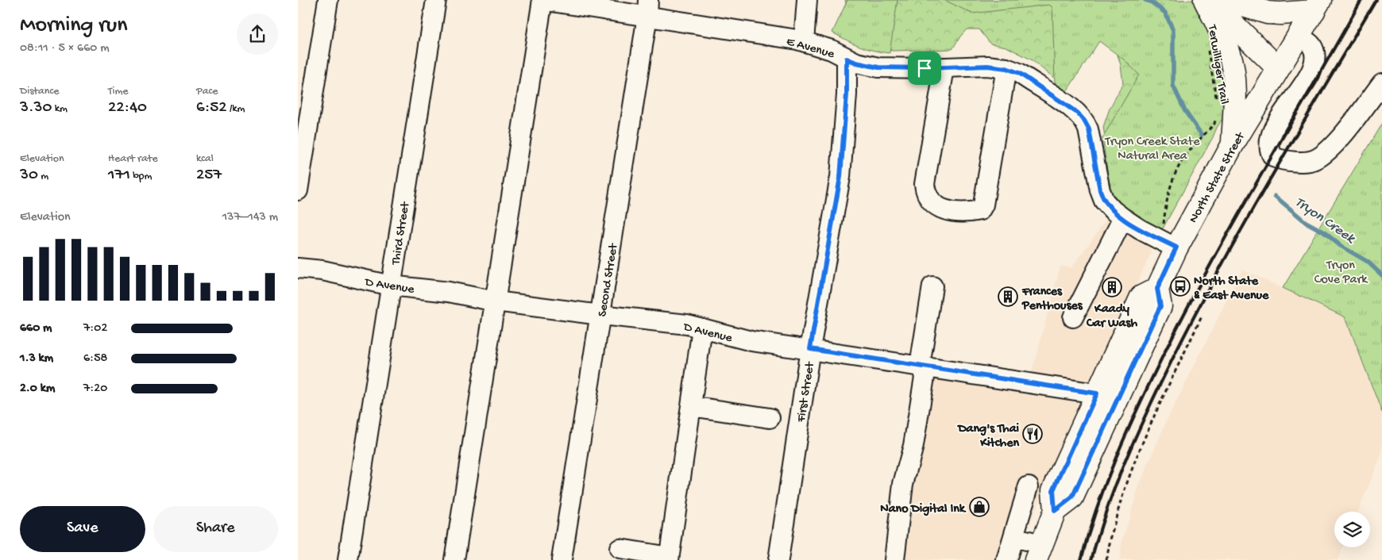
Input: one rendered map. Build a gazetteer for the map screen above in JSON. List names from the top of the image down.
{
  "streets": {
    "main road": ["North State Street"],
    "street": [
      "E Avenue",
      "Third Street",
      "Second Street",
      "D Avenue",
      "First Street"
    ],
    "path": ["Terwilliger Trail"]
  },
  "crossings": [
    ["E Avenue", "Terwilliger Trail"],
    ["E Avenue", "North State Street"],
    ["E Avenue", "Second Street"],
    ["E Avenue", "First Street"],
    ["Terwilliger Trail", "North State Street"],
    ["Third Street", "D Avenue"],
    ["Second Street", "D Avenue"],
    ["D Avenue", "First Street"]
  ],
  "water": ["Tryon Creek"],
  "parks": ["Tryon Creek State Natural Area", "Tryon Cove Park"],
  "places": {
    "bus stop": ["North State & East Avenue"],
    "building": ["Kaady Car Wash", "Frances Penthouses"],
    "restaurant": ["Dang's Thai Kitchen"],
    "shop": ["Nano Digital Ink"]
  },
  "page": {
    "heading": ["Morning run", "08:11 · 5 × 660 m"],
    "stats": [
      ["Distance", "3.30 km"],
      ["Time", "22:40"],
      ["Pace", "6:52 /km"],
      ["Elevation", "30 m"],
      ["Heart rate", "171 bpm"],
      ["kcal", "257"]
    ],
    "chart": ["Elevation", "137–143 m"],
    "list": [
      {
        "name": "660 m",
        "note": "7:02"
      },
      {
        "name": "1.3 km",
        "note": "6:58"
      },
      {
        "name": "2.0 km",
        "note": "7:20"
      }
    ],
    "buttons": ["Save", "Share"]
  }
}
